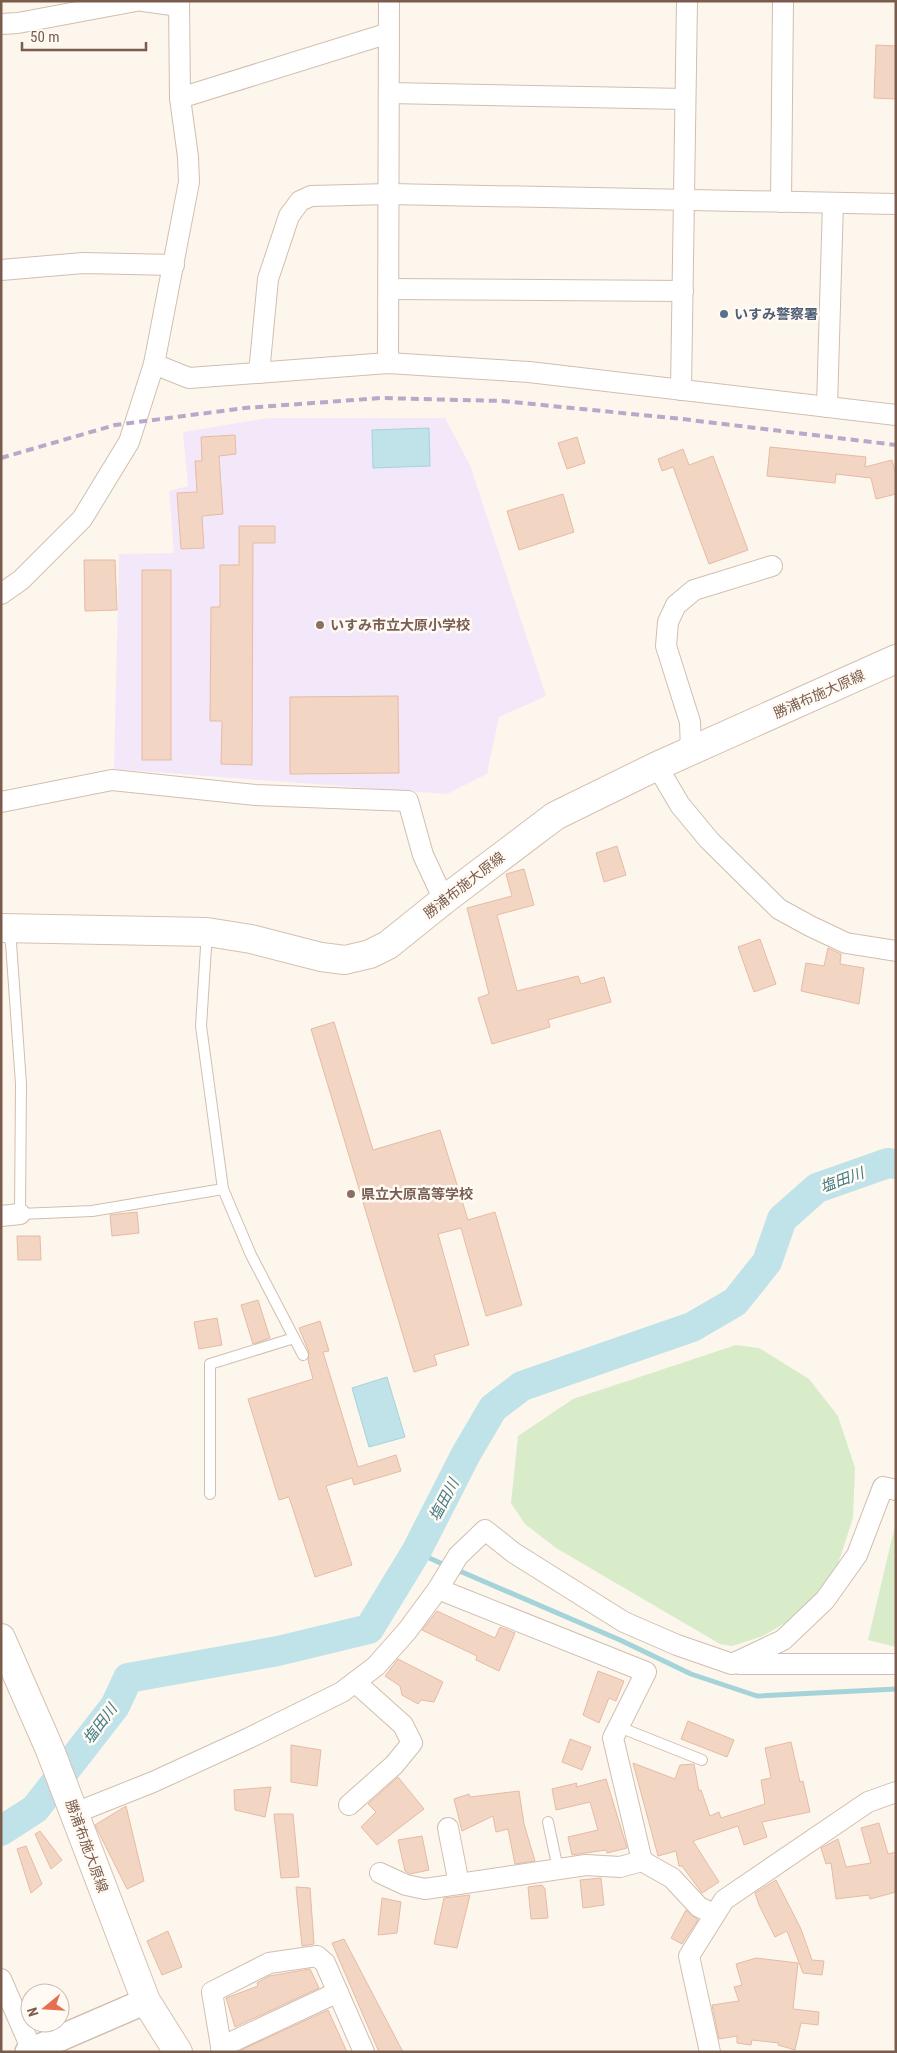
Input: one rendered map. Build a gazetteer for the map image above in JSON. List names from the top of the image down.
{
  "streets": {
    "main road": ["勝浦布施大原線"]
  },
  "water": ["塩田川"],
  "places": ["いすみ警察署", "いすみ市立大原小学校", "県立大原高等学校"],
  "scale_bar": "50 m",
  "north": "left"
}
